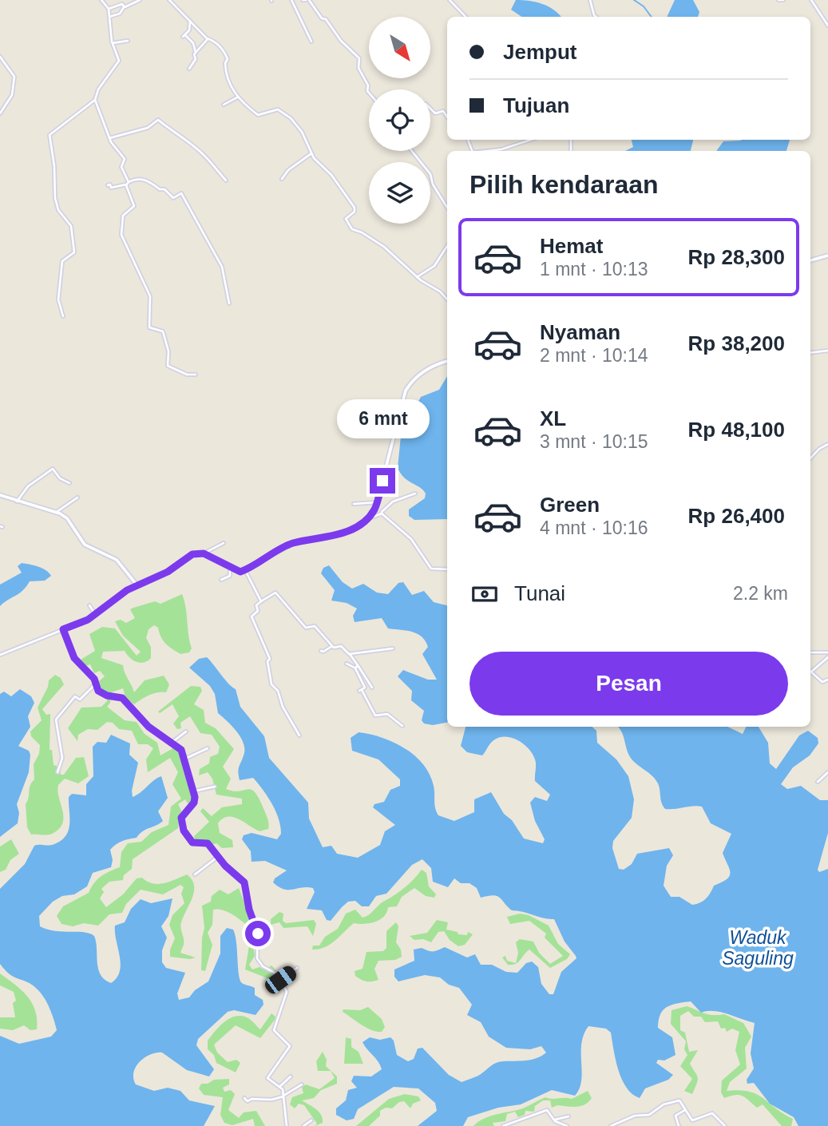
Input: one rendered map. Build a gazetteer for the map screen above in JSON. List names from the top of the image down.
{
  "water": ["Waduk Saguling"],
  "north": "bottom right",
  "page": {
    "banner": ["Jemput", "Tujuan"],
    "heading": "Pilih kendaraan",
    "list": [
      {
        "name": "Hemat",
        "note": "1 mnt · 10:13",
        "value": "Rp 28,300"
      },
      {
        "name": "Nyaman",
        "note": "2 mnt · 10:14",
        "value": "Rp 38,200"
      },
      {
        "name": "XL",
        "note": "3 mnt · 10:15",
        "value": "Rp 48,100"
      },
      {
        "name": "Green",
        "note": "4 mnt · 10:16",
        "value": "Rp 26,400"
      }
    ],
    "bubble": "6 mnt",
    "pay": ["Tunai", "2.2 km"],
    "buttons": "Pesan"
  }
}
